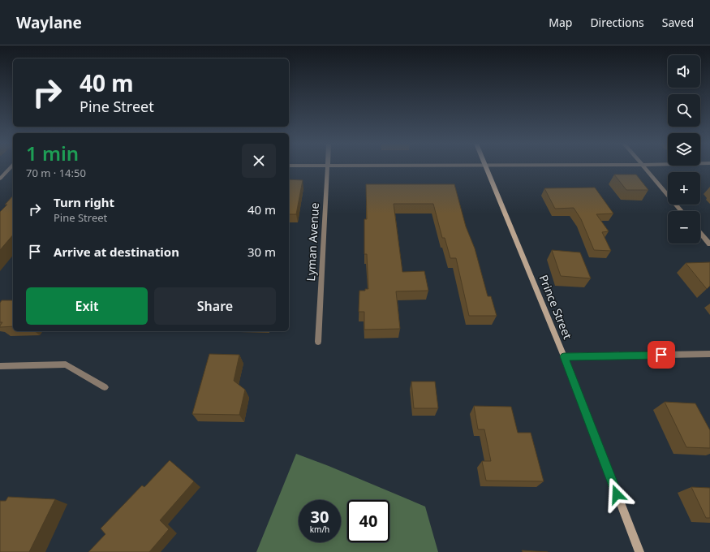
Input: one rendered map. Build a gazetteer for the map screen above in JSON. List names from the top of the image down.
{
  "streets": {
    "street": ["Lyman Avenue", "Prince Street"]
  },
  "page": {
    "header": "Waylane",
    "nav": ["Map", "Directions", "Saved"],
    "map_buttons": ["+", "−"],
    "turn": ["40 m", "Pine Street"],
    "heading": ["1 min", "70 m · 14:50"],
    "list": [
      {
        "name": "Turn right",
        "note": "Pine Street",
        "value": "40 m"
      },
      {
        "name": "Arrive at destination",
        "value": "30 m"
      }
    ],
    "buttons": ["Exit", "Share"],
    "speed": "30 km/h",
    "limit": "40"
  }
}
